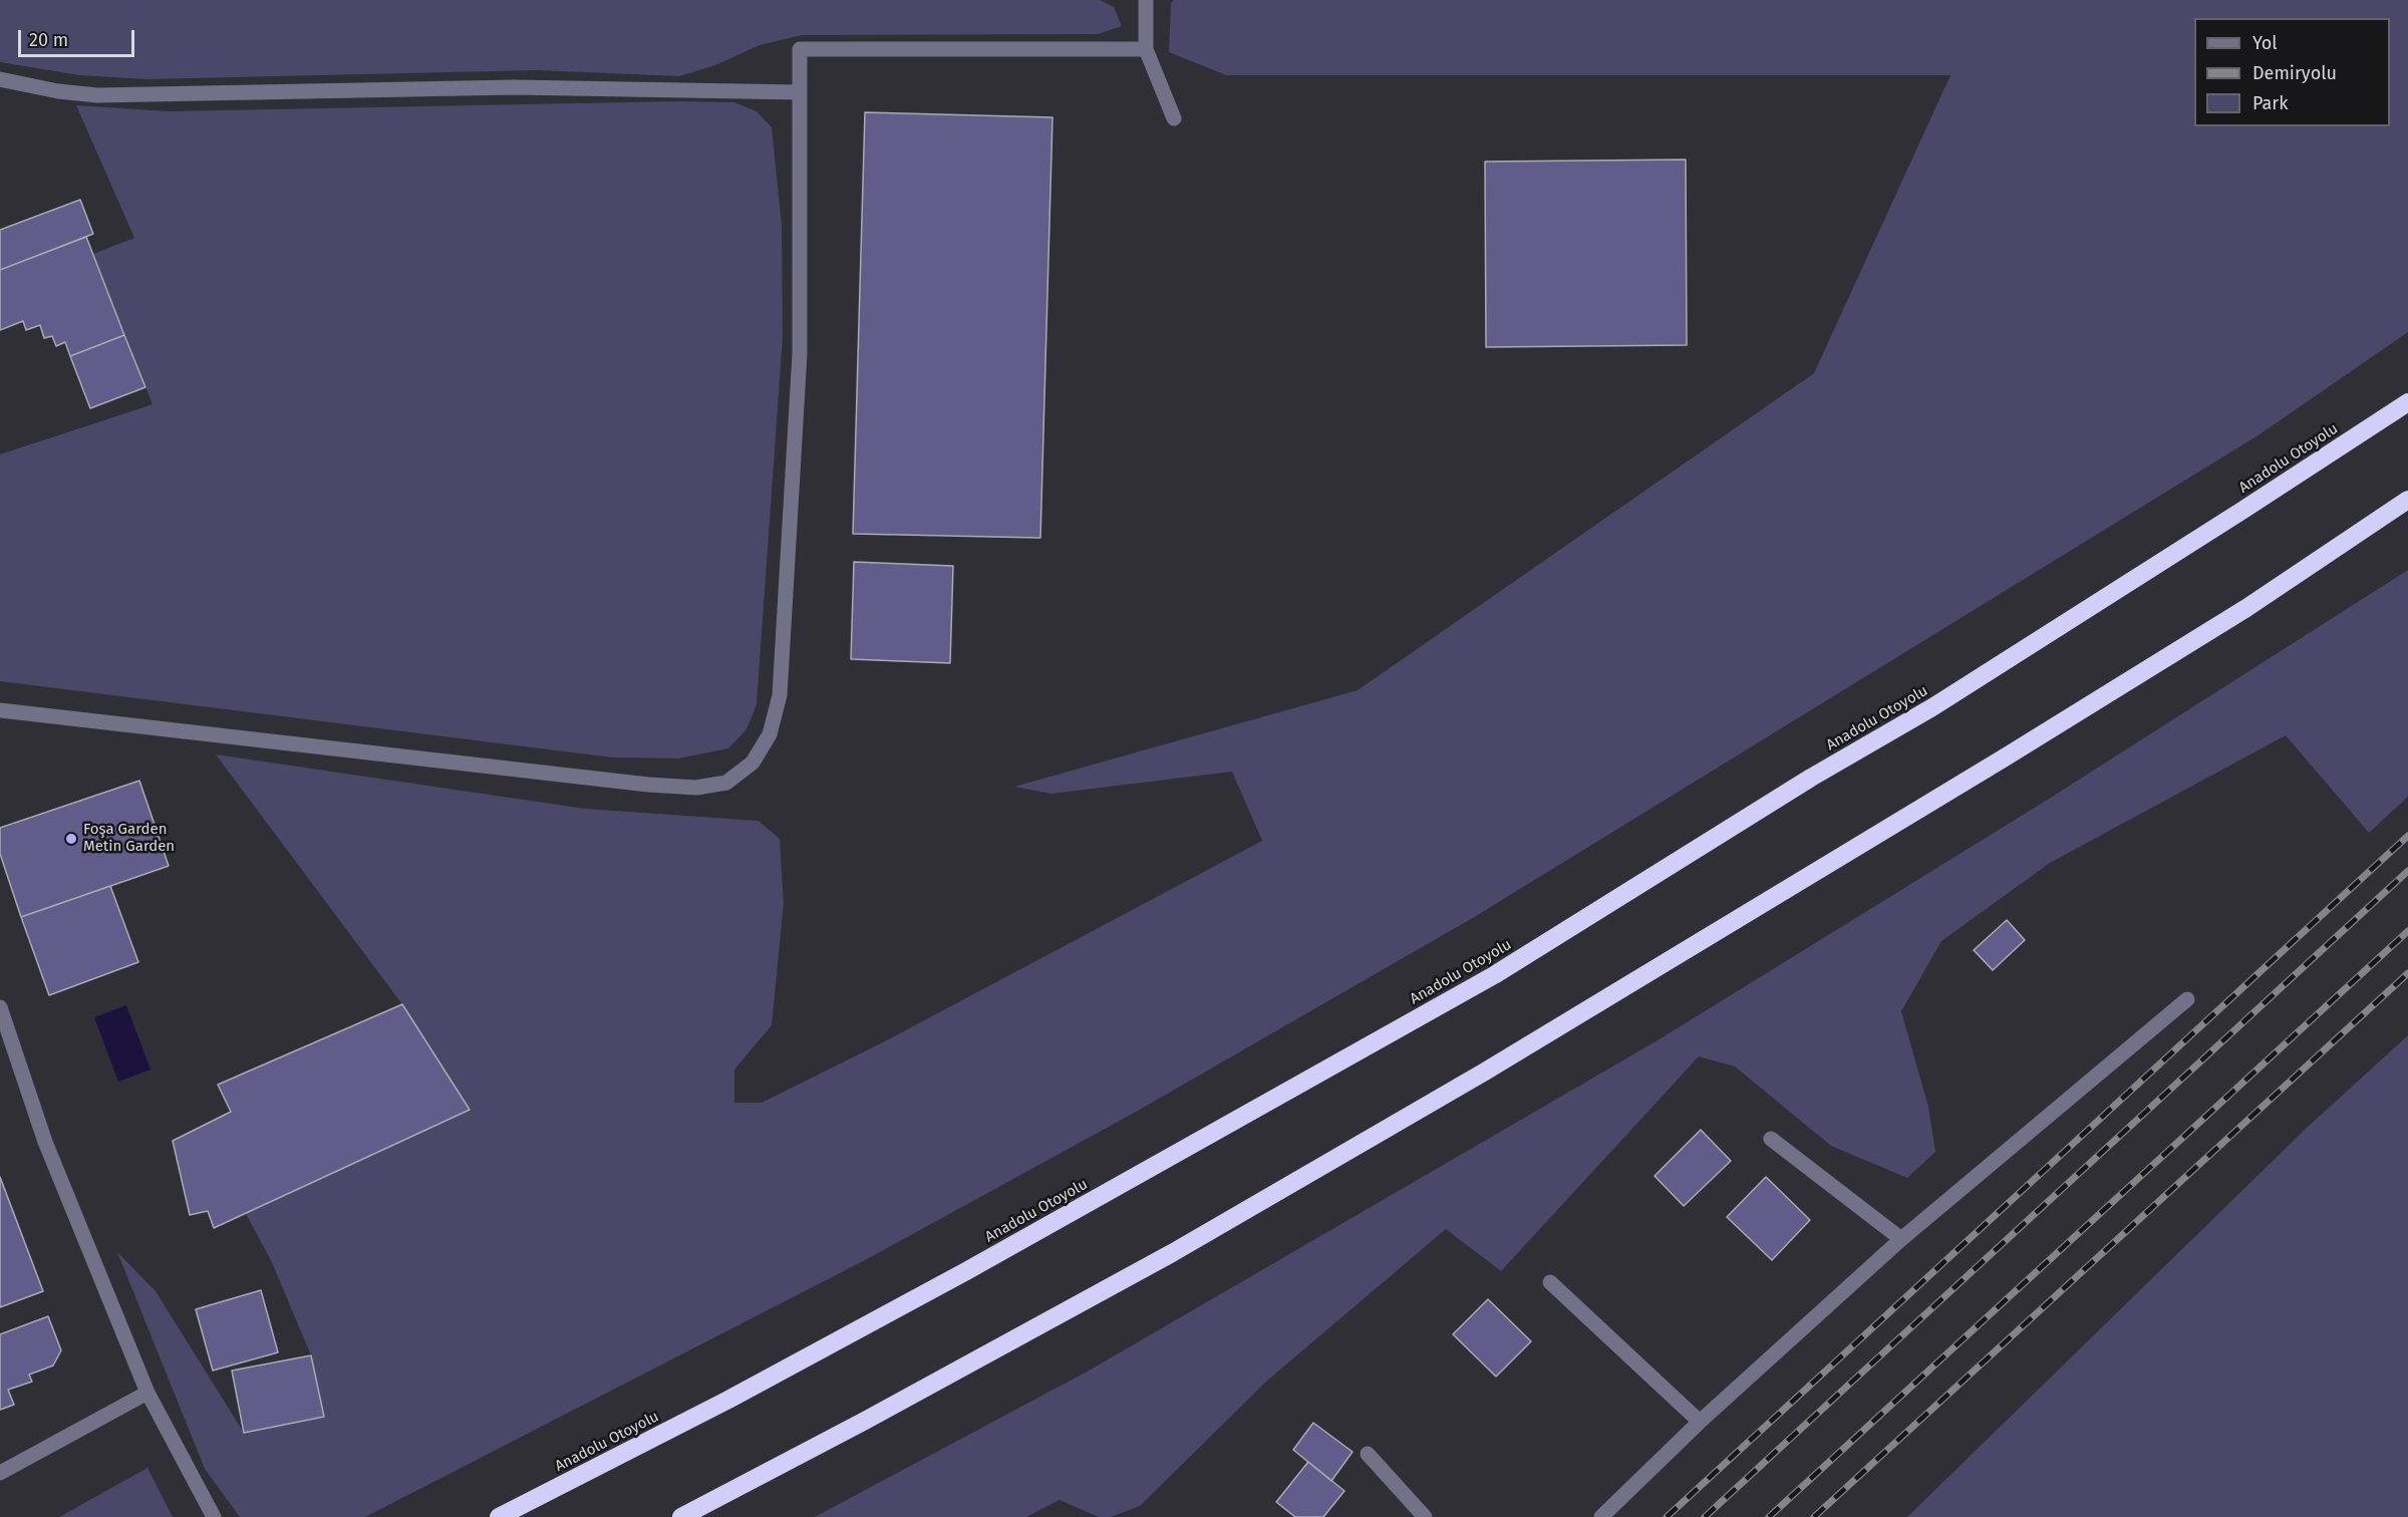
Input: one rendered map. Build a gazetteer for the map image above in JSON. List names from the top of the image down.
{
  "streets": {
    "highway": ["Anadolu Otoyolu"]
  },
  "places": ["Foşa Garden Metin Garden"],
  "legend": ["Yol", "Demiryolu", "Park"],
  "scale_bar": "20 m"
}
